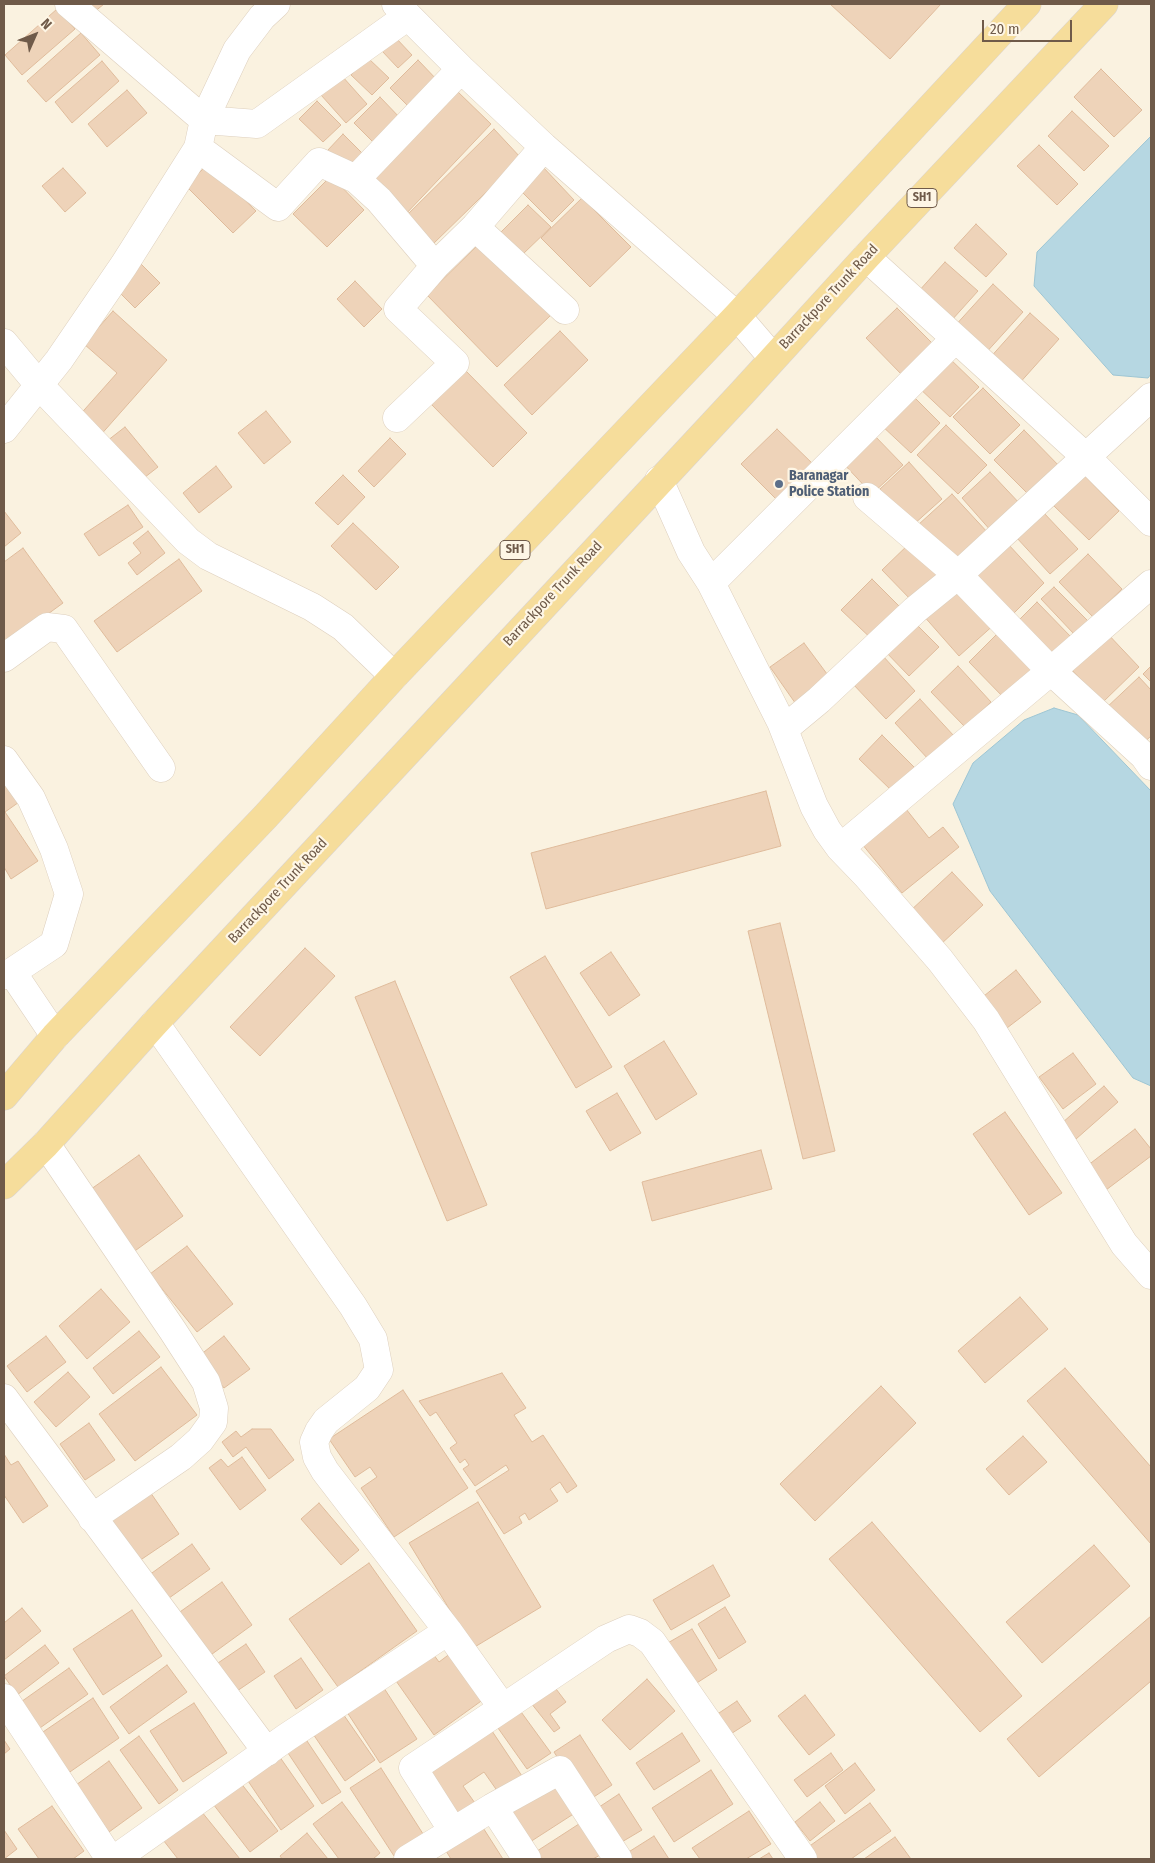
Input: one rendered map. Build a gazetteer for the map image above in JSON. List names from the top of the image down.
{
  "streets": {
    "main road": ["SH1", "Barrackpore Trunk Road"]
  },
  "places": ["Baranagar Police Station"],
  "scale_bar": "20 m",
  "north": "top right"
}
